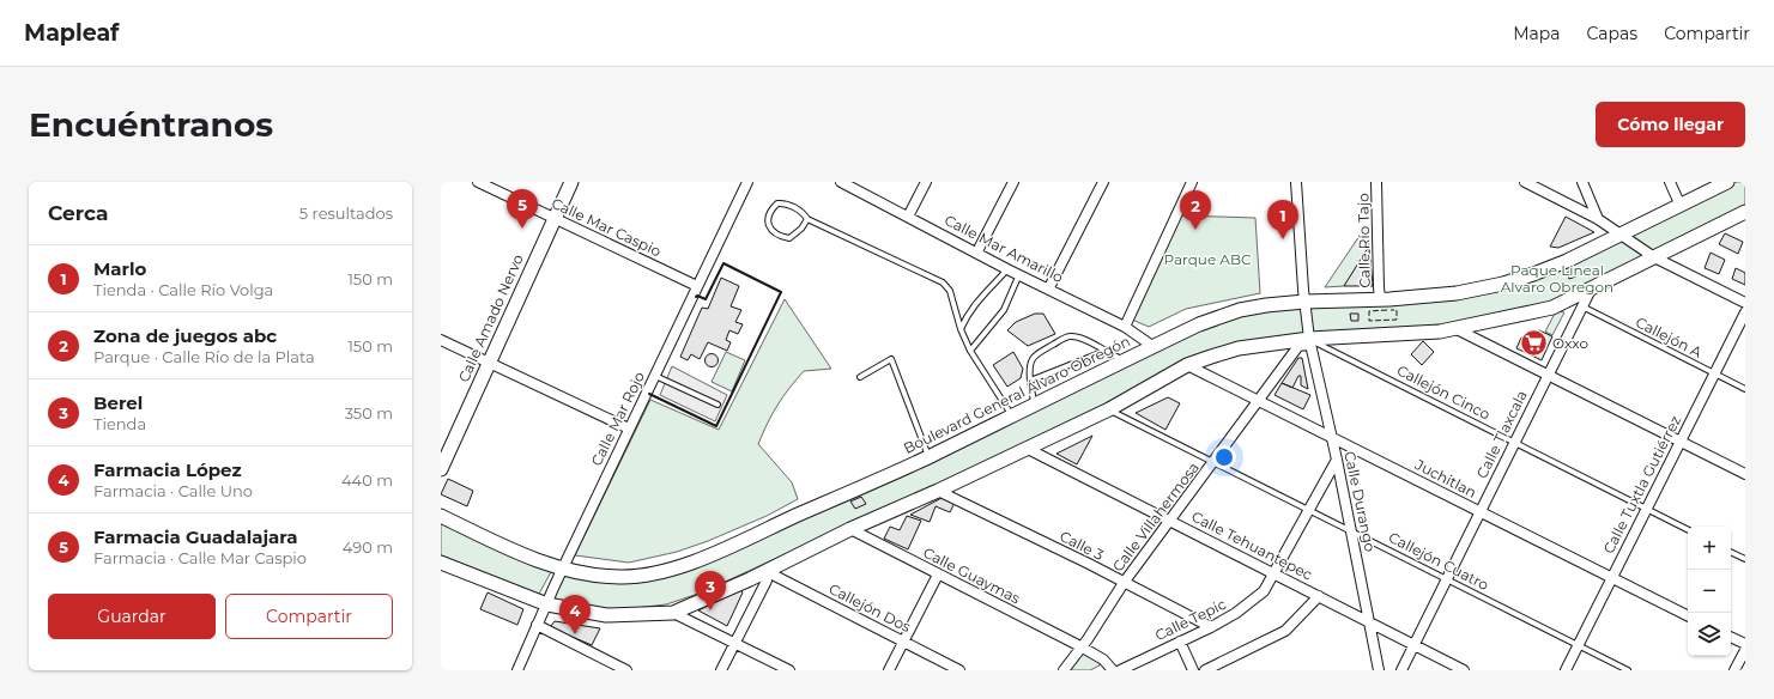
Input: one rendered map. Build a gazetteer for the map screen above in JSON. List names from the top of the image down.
{
  "streets": {
    "main road": ["Calle Amado Nervo", "Boulevard General Álvaro Obregón"],
    "street": [
      "Calle Mar Caspio",
      "Calle Río Tajo",
      "Calle Mar Amarillo",
      "Calle Mar Rojo",
      "Calle Tlaxcala",
      "Juchitlan",
      "Calle Tuxtla Gutiérrez",
      "Calle Durango",
      "Calle Villahermosa",
      "Calle 3",
      "Calle Tehuantepec",
      "Calle Guaymas",
      "Callejón Dos",
      "Calle Tepic"
    ],
    "lane": ["Callejón A", "Callejón Cinco", "Callejón Cuatro"]
  },
  "crossings": [
    ["Calle Mar Caspio", "Calle Amado Nervo"],
    ["Calle Mar Caspio", "Calle Mar Rojo"],
    ["Calle Río Tajo", "Boulevard General Álvaro Obregón"],
    ["Calle Mar Amarillo", "Boulevard General Álvaro Obregón"],
    ["Callejón A", "Calle Tlaxcala"],
    ["Callejón A", "Calle Tuxtla Gutiérrez"],
    ["Callejón Cinco", "Calle Tlaxcala"],
    ["Callejón Cinco", "Calle Tuxtla Gutiérrez"],
    ["Callejón Cinco", "Calle Durango"],
    ["Callejón Cinco", "Calle Villahermosa"],
    ["Boulevard General Álvaro Obregón", "Calle Mar Rojo"],
    ["Boulevard General Álvaro Obregón", "Calle Durango"],
    ["Calle Tlaxcala", "Juchitlan"],
    ["Calle Tlaxcala", "Calle Tehuantepec"],
    ["Calle Tlaxcala", "Callejón Cuatro"],
    ["Juchitlan", "Calle Tuxtla Gutiérrez"],
    ["Juchitlan", "Calle Durango"],
    ["Juchitlan", "Calle Villahermosa"],
    ["Calle Tuxtla Gutiérrez", "Callejón Cuatro"],
    ["Calle Durango", "Calle Villahermosa"],
    ["Calle Durango", "Calle Tehuantepec"],
    ["Calle Durango", "Callejón Cuatro"],
    ["Calle Durango", "Calle Tepic"],
    ["Calle Villahermosa", "Calle 3"],
    ["Calle Villahermosa", "Calle Tehuantepec"],
    ["Calle Villahermosa", "Callejón Cuatro"],
    ["Calle Villahermosa", "Calle Guaymas"],
    ["Calle 3", "Calle Tepic"],
    ["Calle Tehuantepec", "Calle Tepic"],
    ["Callejón Cuatro", "Calle Tepic"]
  ],
  "parks": ["Parque ABC", "Paque Lineal Alvaro Obregon"],
  "places": {
    "supermarket": ["Oxxo"]
  },
  "page": {
    "header": "Mapleaf",
    "nav": ["Mapa", "Capas", "Compartir"],
    "buttons": [
      "Cómo llegar",
      ["Guardar", "Compartir"]
    ],
    "title": "Encuéntranos",
    "heading": ["Cerca", "5 resultados"],
    "pins": [
      "5",
      "2",
      "1",
      "3",
      "4"
    ],
    "list": [
      {
        "mark": "1",
        "name": "Marlo",
        "note": "Tienda · Calle Río Volga",
        "value": "150 m"
      },
      {
        "mark": "2",
        "name": "Zona de juegos abc",
        "note": "Parque · Calle Río de la Plata",
        "value": "150 m"
      },
      {
        "mark": "3",
        "name": "Berel",
        "note": "Tienda",
        "value": "350 m"
      },
      {
        "mark": "4",
        "name": "Farmacia López",
        "note": "Farmacia · Calle Uno",
        "value": "440 m"
      },
      {
        "mark": "5",
        "name": "Farmacia Guadalajara",
        "note": "Farmacia · Calle Mar Caspio",
        "value": "490 m"
      }
    ],
    "map_buttons": ["+", "−"]
  }
}
